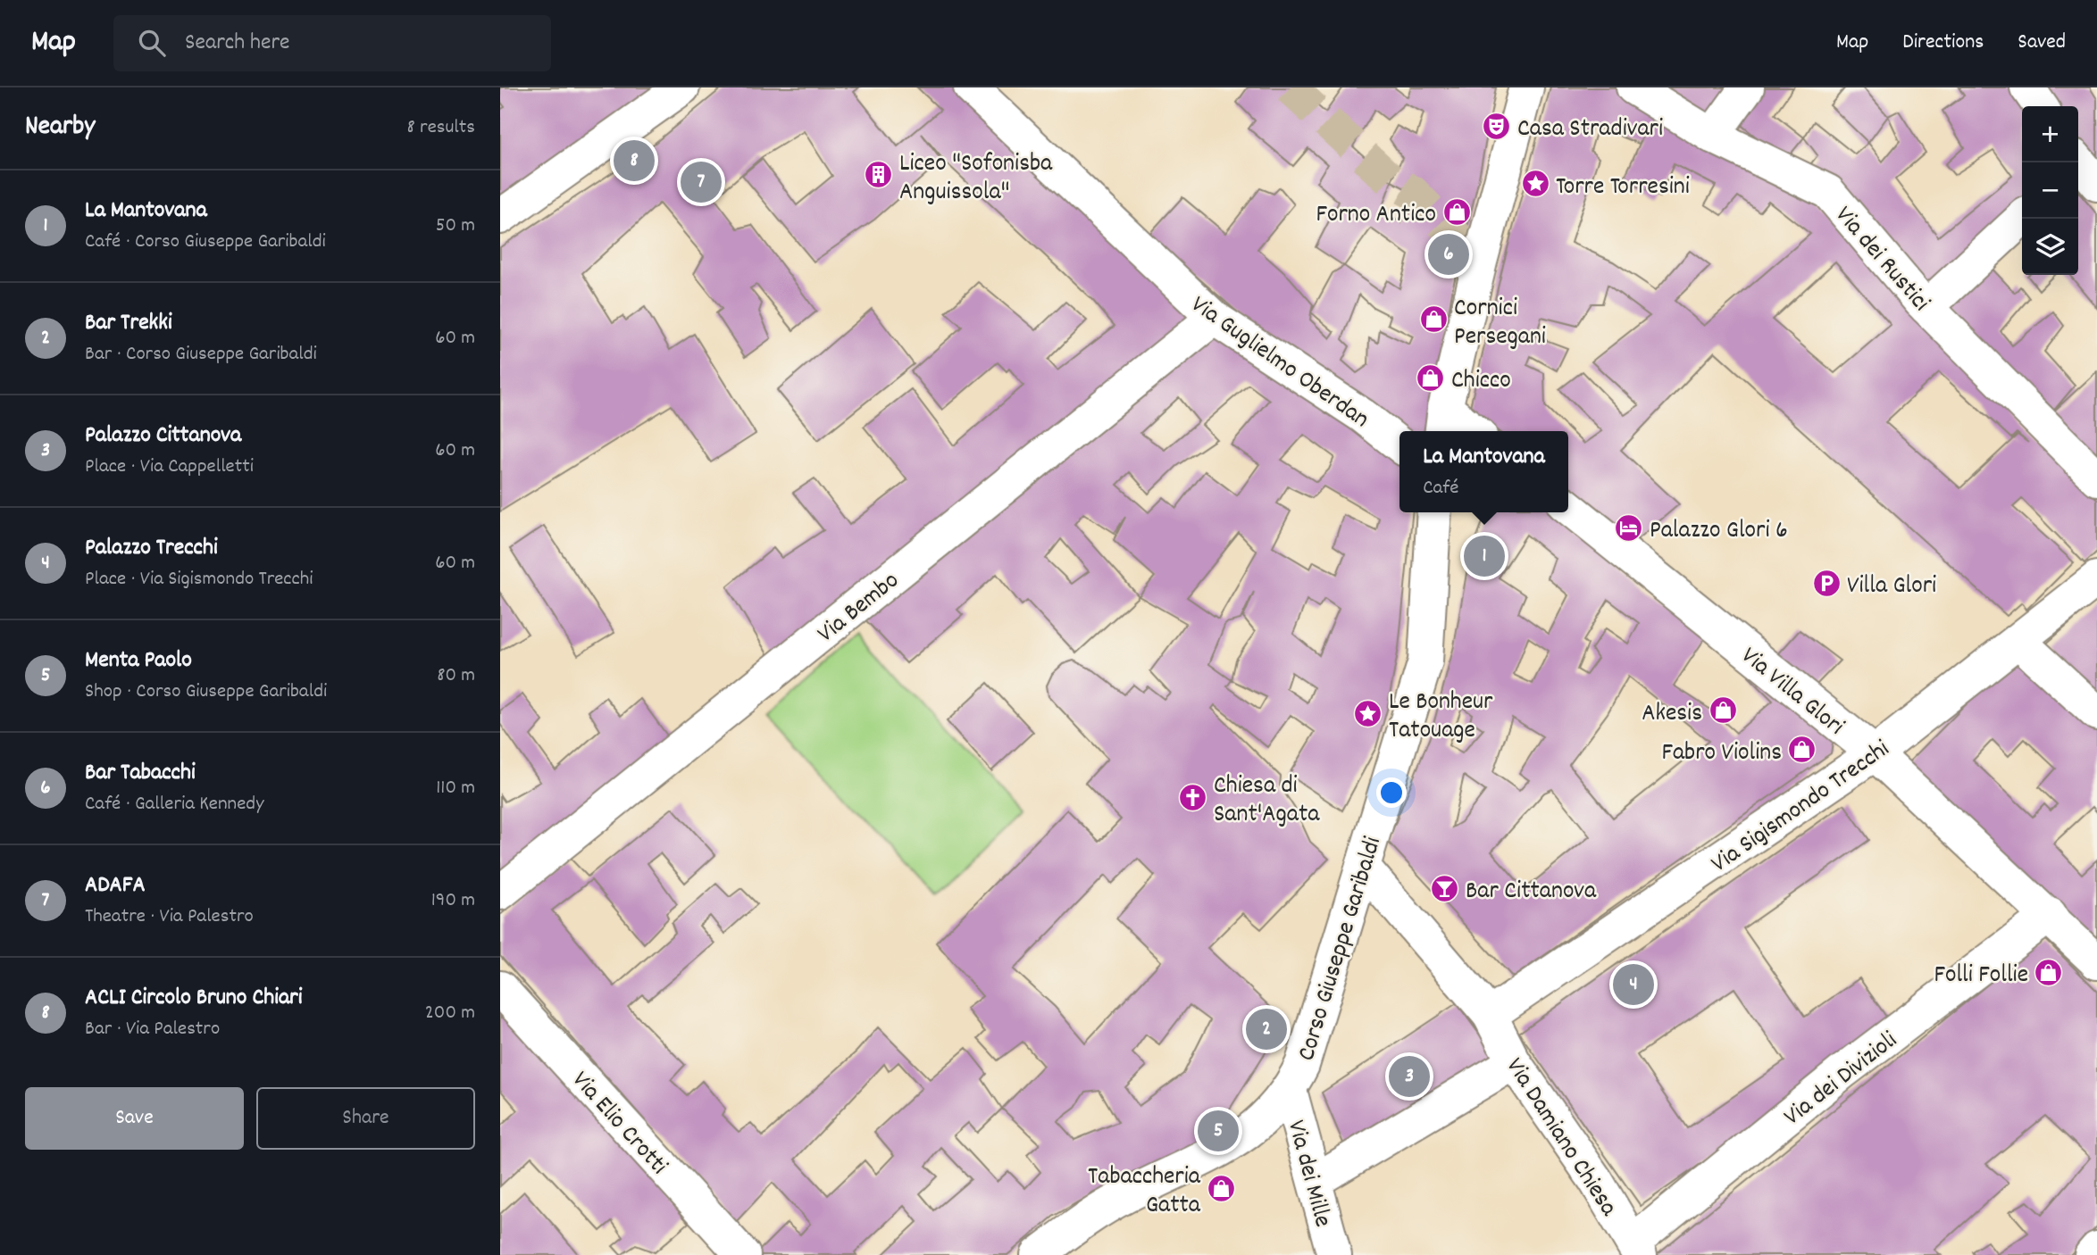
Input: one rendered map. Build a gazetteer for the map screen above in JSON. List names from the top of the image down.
{
  "streets": {
    "street": [
      "Via dei Rustici",
      "Via Guglielmo Oberdan",
      "Via Bembo",
      "Via Villa Glori",
      "Via Sigismondo Trecchi",
      "Corso Giuseppe Garibaldi",
      "Via dei Divizioli",
      "Via Elio Crotti",
      "Via Damiano Chiesa",
      "Via dei Mille"
    ]
  },
  "crossings": [
    ["Via Guglielmo Oberdan", "Via Bembo"],
    ["Via Villa Glori", "Via Sigismondo Trecchi"],
    ["Via Villa Glori", "Via dei Divizioli"],
    ["Via Sigismondo Trecchi", "Via Damiano Chiesa"],
    ["Corso Giuseppe Garibaldi", "Via Damiano Chiesa"],
    ["Corso Giuseppe Garibaldi", "Via dei Mille"],
    ["Via dei Divizioli", "Via Damiano Chiesa"]
  ],
  "places": {
    "theatre": ["Casa Stradivari"],
    "building": ["Liceo \"Sofonisba Anguissola\""],
    "place": ["Torre Torresini", "Le Bonheur Tatouage"],
    "shop": [
      "Forno Antico",
      "Cornici Persegani",
      "Chicco",
      "Akesis",
      "Fabro Violins",
      "Folli Follie",
      "Tabaccheria Gatta"
    ],
    "hotel": ["Palazzo Glori 6"],
    "parking": ["Villa Glori"],
    "church": ["Chiesa di Sant'Agata"],
    "bar": ["Bar Cittanova"]
  },
  "page": {
    "header": "Map",
    "search": "Search here",
    "nav": ["Map", "Directions", "Saved"],
    "heading": ["Nearby", "8 results"],
    "map_buttons": ["+", "−"],
    "pins": [
      "8",
      "7",
      "6",
      "1",
      "4",
      "2",
      "3",
      "5"
    ],
    "list": [
      {
        "mark": "1",
        "name": "La Mantovana",
        "note": "Café · Corso Giuseppe Garibaldi",
        "value": "50 m"
      },
      {
        "mark": "2",
        "name": "Bar Trekki",
        "note": "Bar · Corso Giuseppe Garibaldi",
        "value": "60 m"
      },
      {
        "mark": "3",
        "name": "Palazzo Cittanova",
        "note": "Place · Via Cappelletti",
        "value": "60 m"
      },
      {
        "mark": "4",
        "name": "Palazzo Trecchi",
        "note": "Place · Via Sigismondo Trecchi",
        "value": "60 m"
      },
      {
        "mark": "5",
        "name": "Menta Paolo",
        "note": "Shop · Corso Giuseppe Garibaldi",
        "value": "80 m"
      },
      {
        "mark": "6",
        "name": "Bar Tabacchi",
        "note": "Café · Galleria Kennedy",
        "value": "110 m"
      },
      {
        "mark": "7",
        "name": "ADAFA",
        "note": "Theatre · Via Palestro",
        "value": "190 m"
      },
      {
        "mark": "8",
        "name": "ACLI Circolo Bruno Chiari",
        "note": "Bar · Via Palestro",
        "value": "200 m"
      }
    ],
    "popup": ["La Mantovana", "Café"],
    "buttons": ["Save", "Share"]
  }
}
